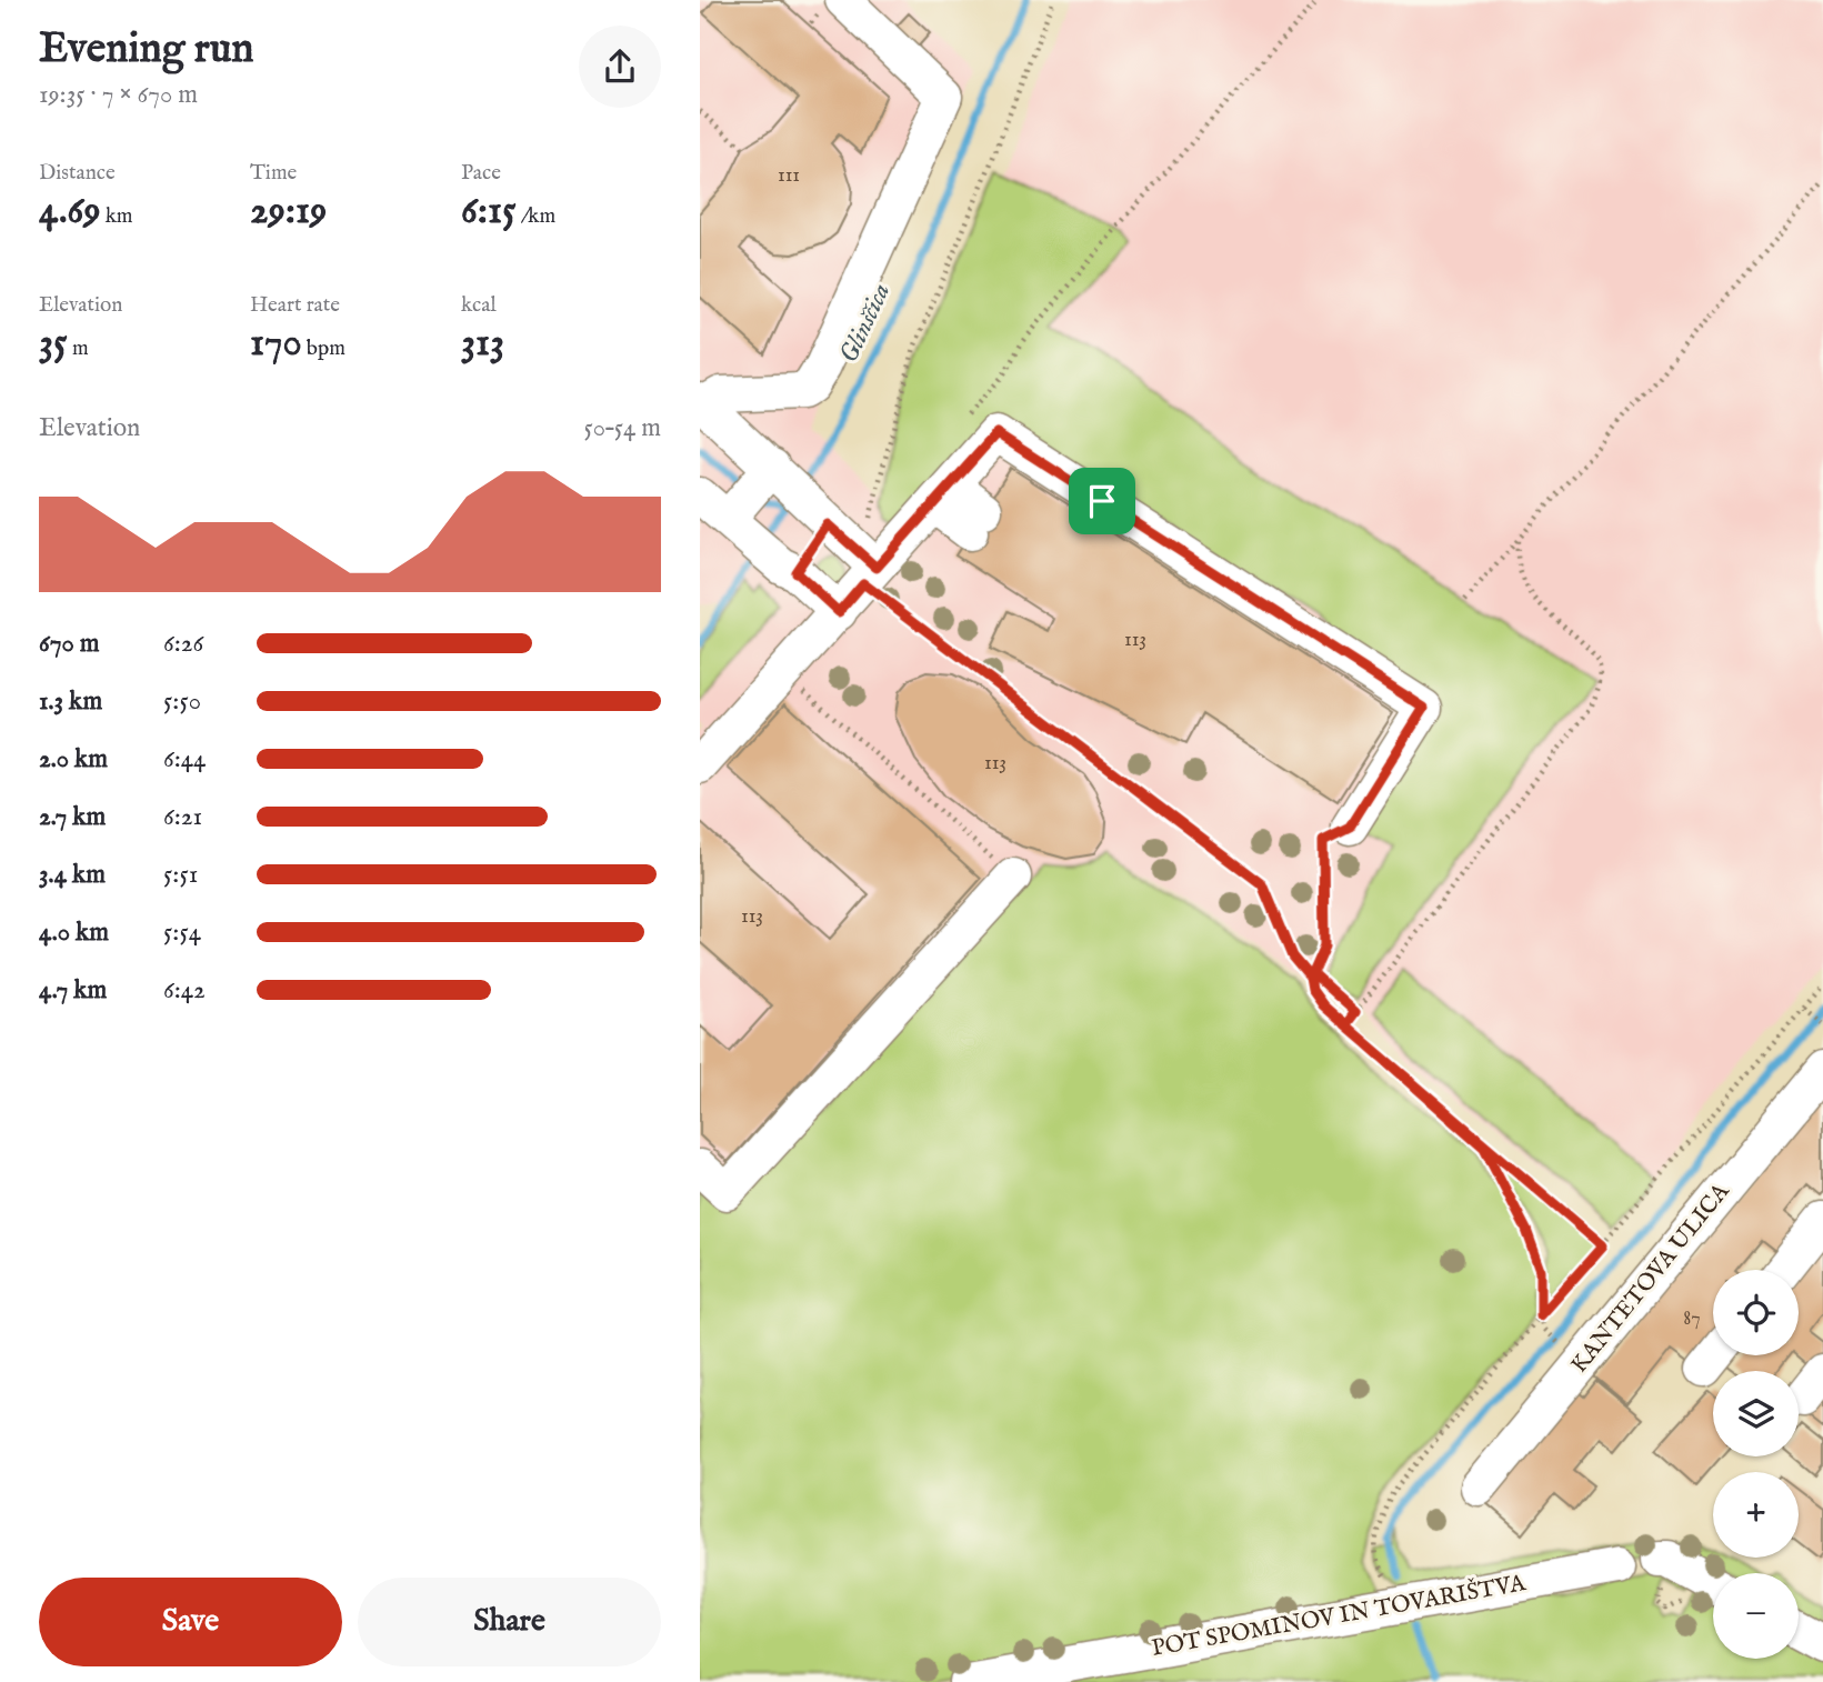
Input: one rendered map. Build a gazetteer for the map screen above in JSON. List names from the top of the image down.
{
  "streets": {
    "street": ["KANTETOVA ULICA", "POT SPOMINOV IN TOVARIŠTVA"]
  },
  "water": ["Glinščica"],
  "house_numbers": [
    "111",
    "113",
    "113",
    "113",
    "87"
  ],
  "page": {
    "heading": ["Evening run", "19:35 · 7 × 670 m"],
    "stats": [
      ["Distance", "4.69 km"],
      ["Time", "29:19"],
      ["Pace", "6:15 /km"],
      ["Elevation", "35 m"],
      ["Heart rate", "170 bpm"],
      ["kcal", "313"]
    ],
    "chart": ["Elevation", "50–54 m"],
    "list": [
      {
        "name": "670 m",
        "note": "6:26"
      },
      {
        "name": "1.3 km",
        "note": "5:50"
      },
      {
        "name": "2.0 km",
        "note": "6:44"
      },
      {
        "name": "2.7 km",
        "note": "6:21"
      },
      {
        "name": "3.4 km",
        "note": "5:51"
      },
      {
        "name": "4.0 km",
        "note": "5:54"
      },
      {
        "name": "4.7 km",
        "note": "6:42"
      }
    ],
    "map_buttons": ["+", "−"],
    "buttons": ["Save", "Share"]
  }
}
